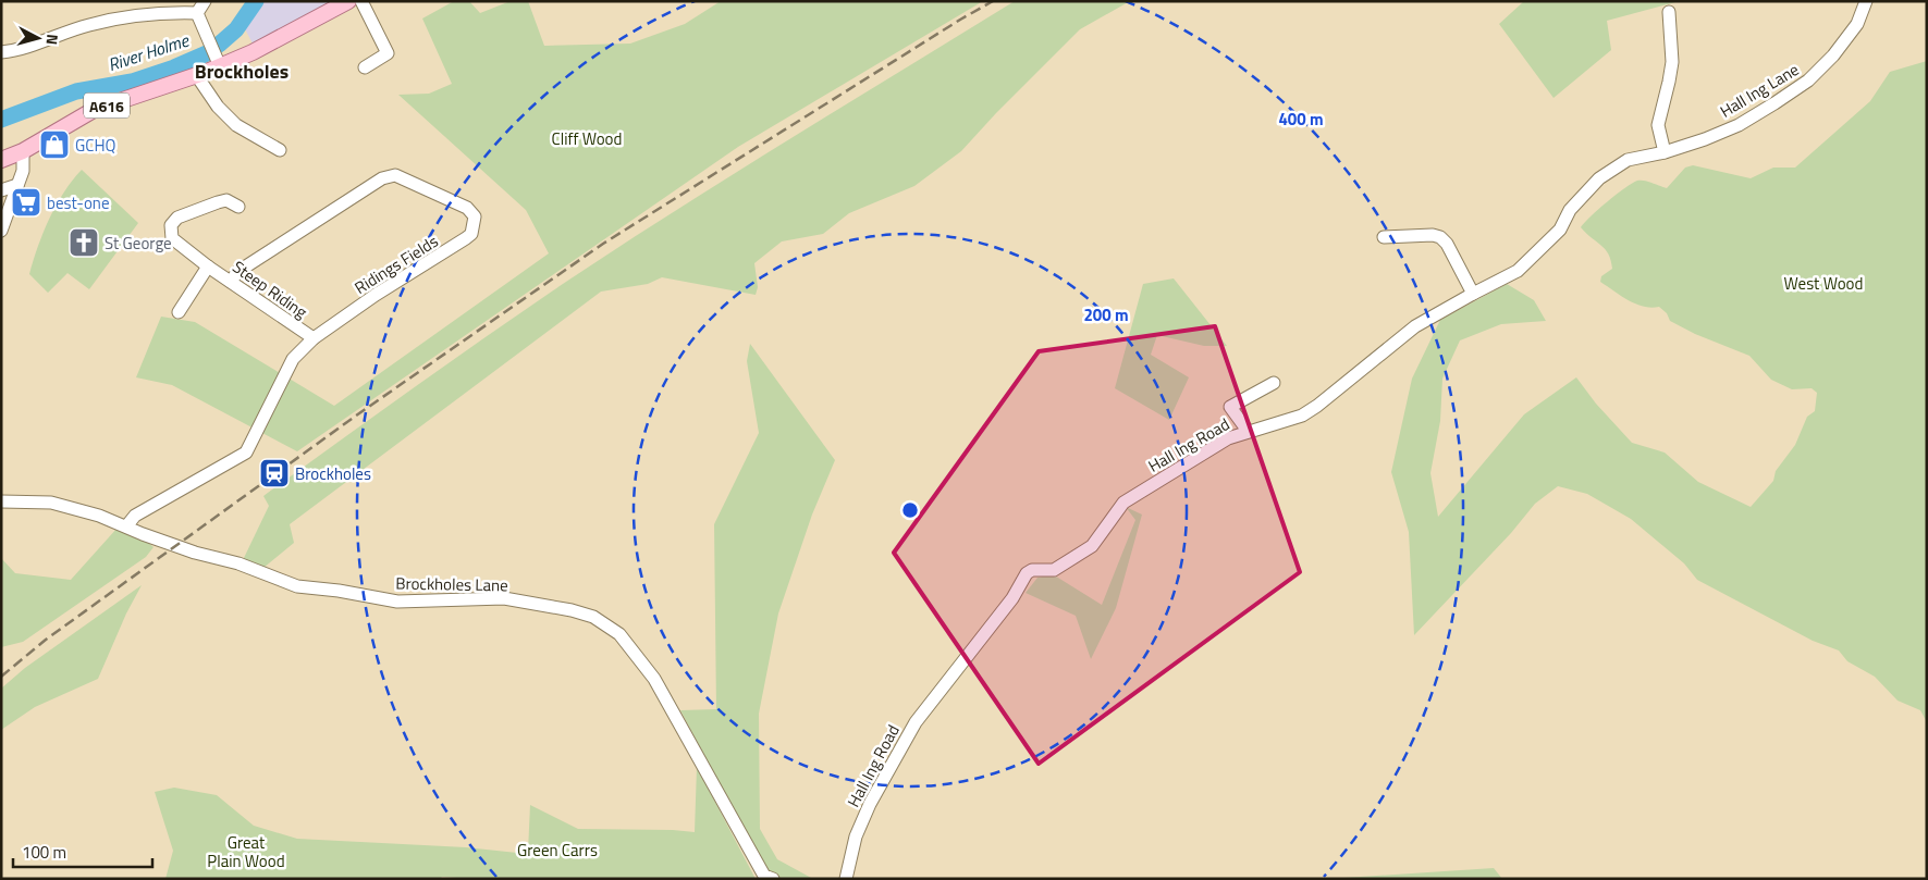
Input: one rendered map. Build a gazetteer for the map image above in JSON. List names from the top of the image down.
{
  "streets": {
    "main road": ["A616"],
    "street": [
      "Hall Ing Lane",
      "Ridings Fields",
      "Steep Riding",
      "Hall Ing Road",
      "Brockholes Lane"
    ]
  },
  "crossings": [
    ["Hall Ing Lane", "Hall Ing Road"],
    ["Ridings Fields", "Steep Riding"],
    ["Ridings Fields", "Brockholes Lane"]
  ],
  "districts": ["Brockholes"],
  "water": ["River Holme"],
  "parks": [
    "Cliff Wood",
    "West Wood",
    "Great Plain Wood",
    "Green Carrs"
  ],
  "places": {
    "shop": ["GCHQ"],
    "supermarket": ["best-one"],
    "church": ["St George"],
    "station": ["Brockholes"]
  },
  "scale_bar": "100 m",
  "north": "right",
  "rings": ["400 m", "200 m"]
}
